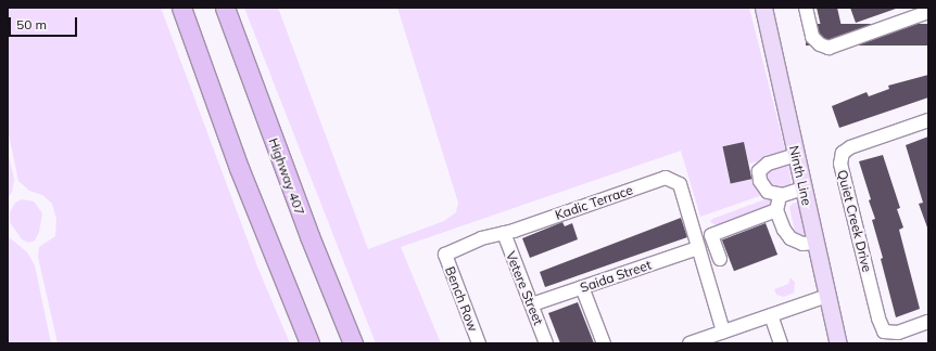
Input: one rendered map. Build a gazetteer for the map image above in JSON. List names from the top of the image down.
{
  "streets": {
    "highway": ["Highway 407"],
    "main road": ["Ninth Line"],
    "street": [
      "Kadic Terrace",
      "Quiet Creek Drive",
      "Saida Street",
      "Vetere Street",
      "Bench Row"
    ]
  },
  "crossings": [
    ["Kadic Terrace", "Saida Street"],
    ["Kadic Terrace", "Vetere Street"],
    ["Kadic Terrace", "Bench Row"],
    ["Saida Street", "Vetere Street"]
  ],
  "scale_bar": "50 m"
}
